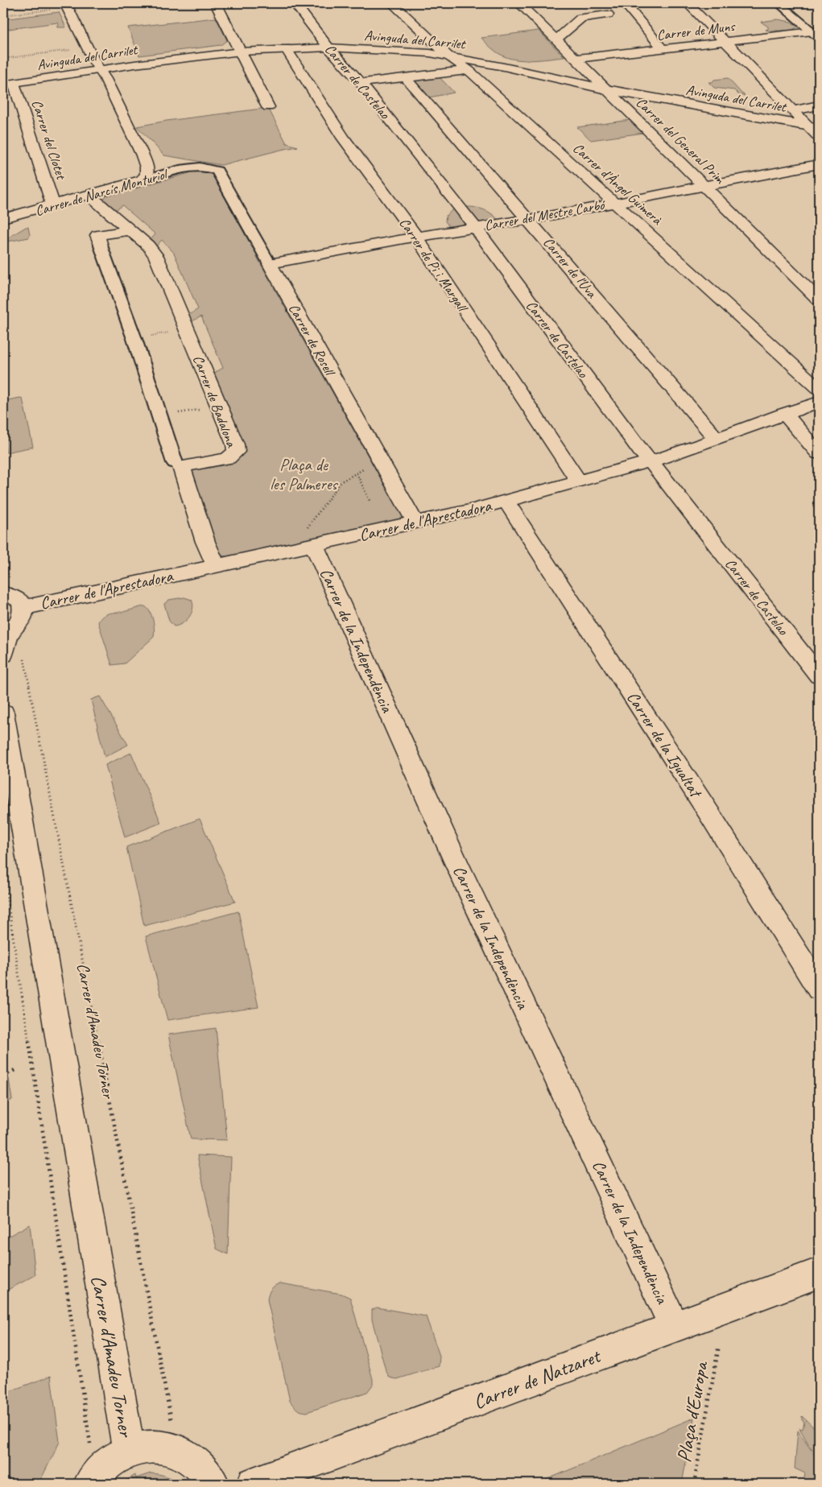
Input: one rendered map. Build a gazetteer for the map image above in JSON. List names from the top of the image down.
{
  "streets": {
    "street": [
      "Carrer de Muns",
      "Avinguda del Carrilet",
      "Carrer de Castelao",
      "Carrer del Clotet",
      "Carrer del General Prim",
      "Carrer d'Àngel Guimerà",
      "Carrer de Narcís Monturiol",
      "Carrer del Mestre Carbó",
      "Carrer de Pi i Margall",
      "Carrer de l'Uva",
      "Carrer de Rosell",
      "Carrer de Badalona",
      "Carrer de l'Aprestadora",
      "Carrer de la Independència",
      "Carrer de la Igualtat",
      "Carrer d'Amadeu Torner",
      "Carrer de Natzaret"
    ],
    "path": ["Plaça d'Europa"]
  },
  "crossings": [
    ["Carrer de Muns", "Carrer del General Prim"],
    ["Avinguda del Carrilet", "Carrer de Castelao"],
    ["Avinguda del Carrilet", "Carrer del Clotet"],
    ["Avinguda del Carrilet", "Carrer del General Prim"],
    ["Avinguda del Carrilet", "Carrer d'Àngel Guimerà"],
    ["Avinguda del Carrilet", "Carrer de Pi i Margall"],
    ["Carrer de Castelao", "Carrer del Mestre Carbó"],
    ["Carrer de Castelao", "Carrer de l'Aprestadora"],
    ["Carrer del Clotet", "Carrer de Narcís Monturiol"],
    ["Carrer del General Prim", "Carrer del Mestre Carbó"],
    ["Carrer d'Àngel Guimerà", "Carrer del Mestre Carbó"],
    ["Carrer de Narcís Monturiol", "Carrer de Rosell"],
    ["Carrer de Narcís Monturiol", "Carrer de Badalona"],
    ["Carrer del Mestre Carbó", "Carrer de Pi i Margall"],
    ["Carrer del Mestre Carbó", "Carrer de l'Uva"],
    ["Carrer del Mestre Carbó", "Carrer de Rosell"],
    ["Carrer de Pi i Margall", "Carrer de l'Aprestadora"],
    ["Carrer de l'Uva", "Carrer de l'Aprestadora"],
    ["Carrer de Rosell", "Carrer de l'Aprestadora"],
    ["Carrer de Badalona", "Carrer de l'Aprestadora"],
    ["Carrer de l'Aprestadora", "Carrer de la Independència"],
    ["Carrer de l'Aprestadora", "Carrer de la Igualtat"],
    ["Carrer de la Independència", "Carrer de Natzaret"]
  ],
  "parks": ["Plaça de les Palmeres"]
}
